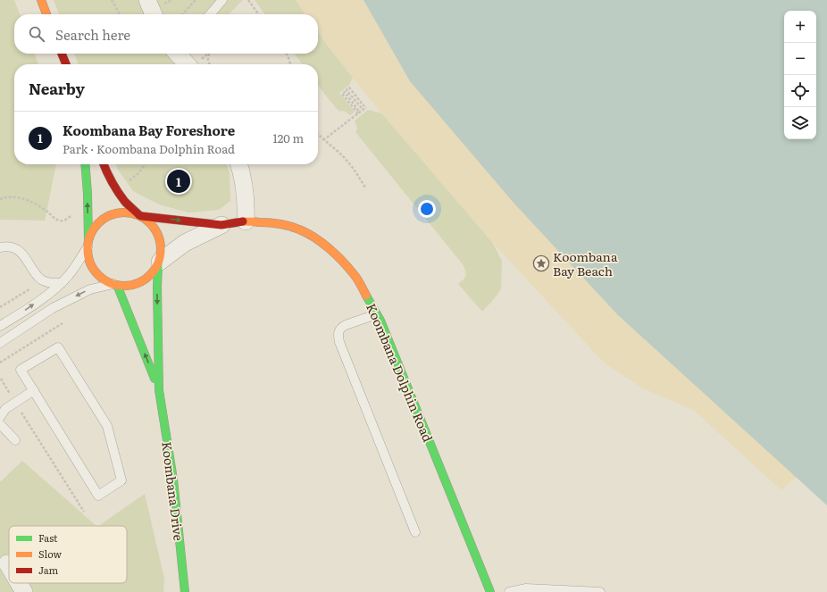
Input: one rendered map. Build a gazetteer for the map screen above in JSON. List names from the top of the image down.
{
  "streets": {
    "main road": ["Koombana Dolphin Road", "Koombana Drive"]
  },
  "crossings": [
    ["Koombana Dolphin Road", "Koombana Drive"]
  ],
  "places": {
    "place": ["Koombana Bay Beach"]
  },
  "legend": ["Fast", "Slow", "Jam"],
  "page": {
    "map_buttons": ["+", "−"],
    "search": "Search here",
    "heading": "Nearby",
    "list": [
      {
        "mark": "1",
        "name": "Koombana Bay Foreshore",
        "note": "Park · Koombana Dolphin Road",
        "value": "120 m"
      }
    ],
    "pins": "1"
  }
}
